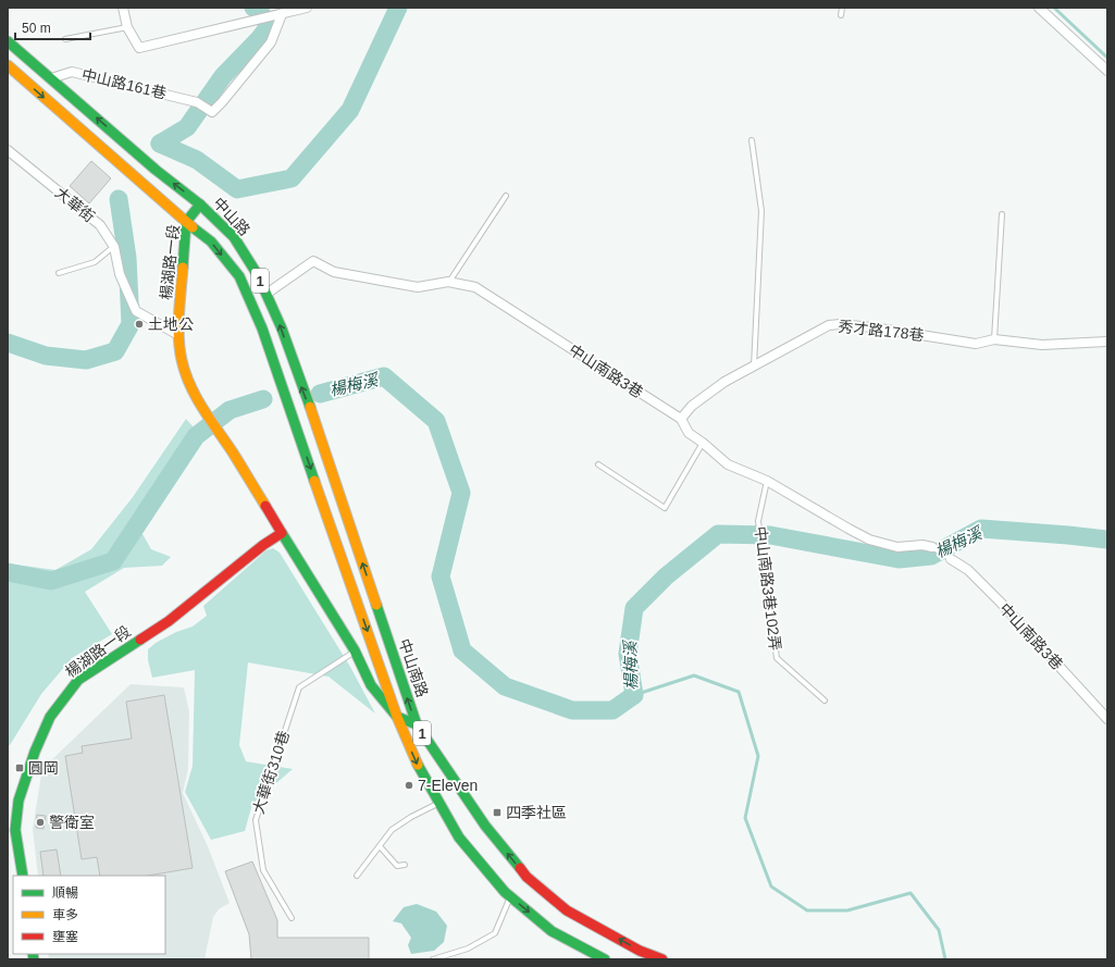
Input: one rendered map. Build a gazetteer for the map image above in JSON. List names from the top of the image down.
{
  "streets": {
    "main road": [
      "中山路",
      "楊湖路一段",
      "1",
      "中山南路"
    ],
    "street": [
      "中山路161巷",
      "大華街",
      "秀才路178巷",
      "中山南路3巷"
    ],
    "lane": ["中山南路3巷102弄", "大華街310巷"]
  },
  "crossings": [
    ["中山路161巷", "中山路"],
    ["中山路161巷", "1"],
    ["大華街", "楊湖路一段"],
    ["中山路", "楊湖路一段"],
    ["中山路", "1"],
    ["中山路", "中山南路3巷"],
    ["中山路", "中山南路"],
    ["楊湖路一段", "1"],
    ["楊湖路一段", "中山南路"],
    ["楊湖路一段", "大華街310巷"],
    ["1", "中山南路"],
    ["秀才路178巷", "中山南路3巷"],
    ["中山南路3巷", "中山南路3巷102弄"]
  ],
  "water": ["楊梅溪"],
  "places": {
    "other": ["土地公", "7-Eleven", "警衛室"],
    "transit": ["圓岡", "四季社區"]
  },
  "legend": ["順暢", "車多", "壅塞"],
  "scale_bar": "50 m"
}
